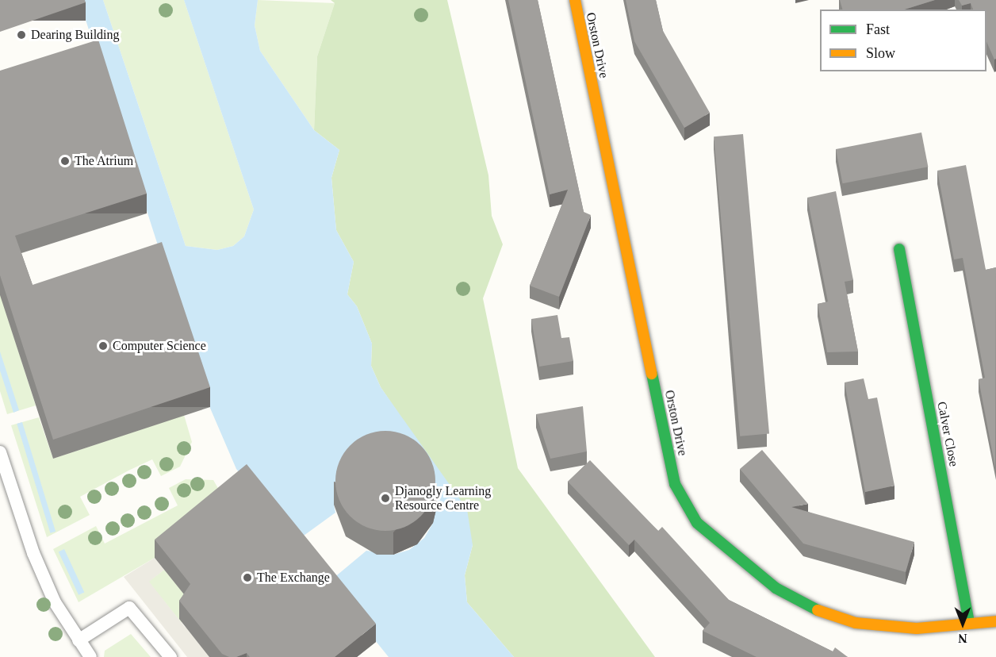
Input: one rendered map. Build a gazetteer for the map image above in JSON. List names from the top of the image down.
{
  "streets": {
    "street": ["Orston Drive", "Calver Close"]
  },
  "crossings": [
    ["Orston Drive", "Calver Close"]
  ],
  "places": [
    "Dearing Building",
    "The Atrium",
    "Computer Science",
    "Djanogly Learning Resource Centre",
    "The Exchange"
  ],
  "legend": ["Fast", "Slow"],
  "north": "bottom"
}
